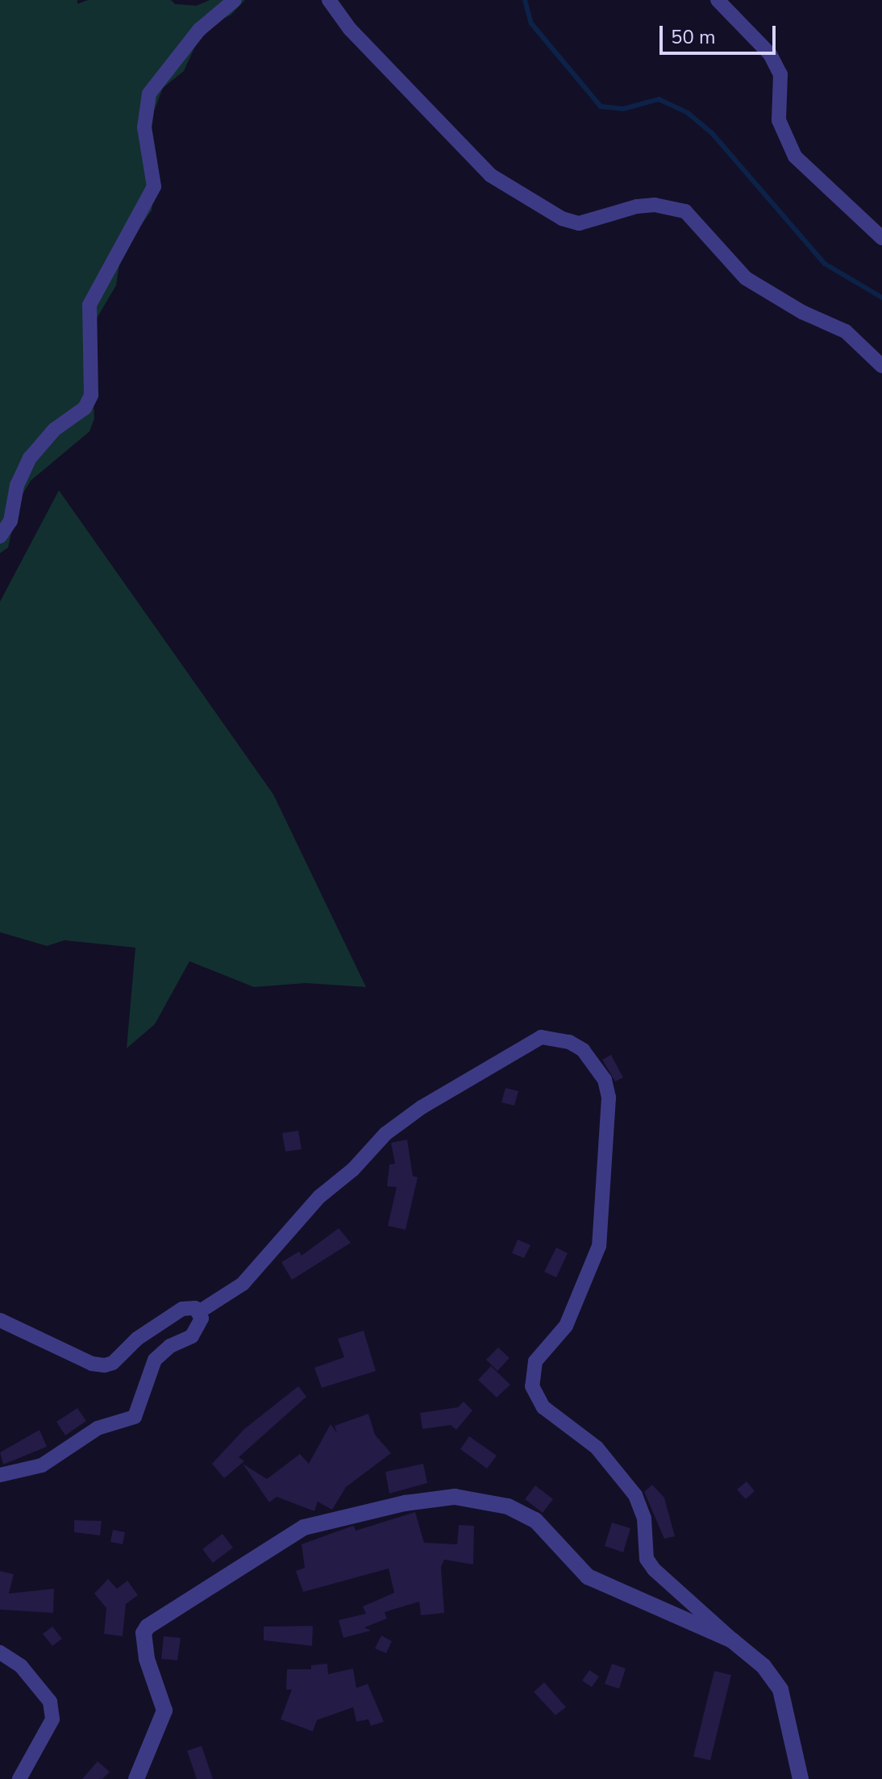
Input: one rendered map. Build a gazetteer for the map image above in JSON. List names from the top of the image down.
{
  "scale_bar": "50 m"
}
